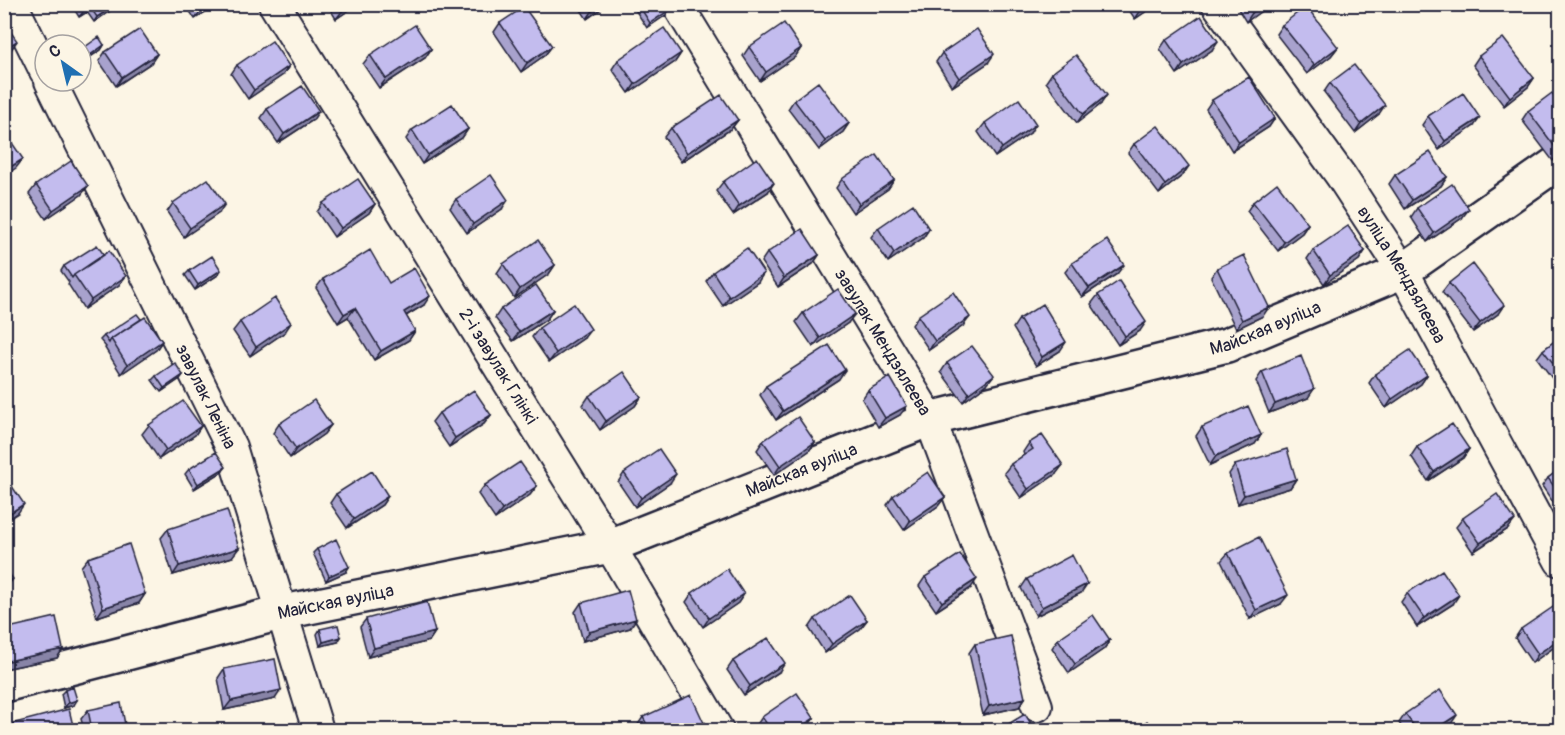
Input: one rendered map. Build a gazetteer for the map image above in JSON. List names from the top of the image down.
{
  "streets": {
    "street": [
      "вуліца Мендзялеева",
      "Майская вуліца",
      "завулак Мендзялеева",
      "2-і завулак Глінкі",
      "завулак Леніна"
    ]
  },
  "crossings": [
    ["вуліца Мендзялеева", "Майская вуліца"],
    ["Майская вуліца", "завулак Мендзялеева"],
    ["Майская вуліца", "2-і завулак Глінкі"],
    ["Майская вуліца", "завулак Леніна"]
  ],
  "north": "top left"
}
